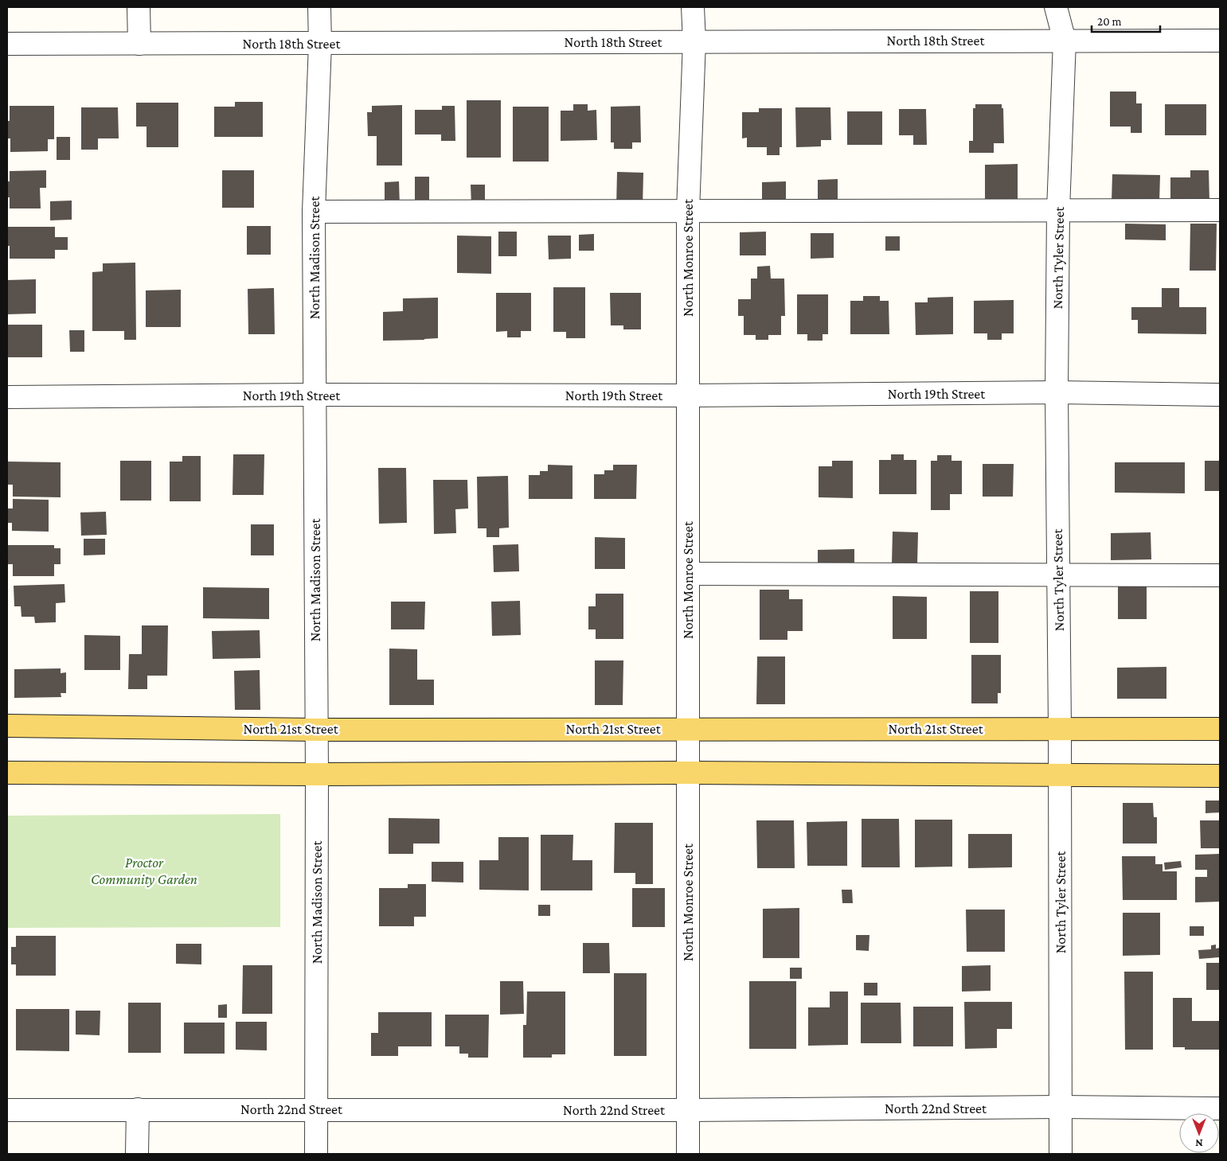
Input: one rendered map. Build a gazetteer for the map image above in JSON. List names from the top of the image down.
{
  "streets": {
    "main road": ["North 21st Street"],
    "street": [
      "North 18th Street",
      "North Madison Street",
      "North Monroe Street",
      "North Tyler Street",
      "North 19th Street",
      "North 22nd Street"
    ]
  },
  "crossings": [
    ["North 18th Street", "North Madison Street"],
    ["North 18th Street", "North Monroe Street"],
    ["North 18th Street", "North Tyler Street"],
    ["North Madison Street", "North 19th Street"],
    ["North Madison Street", "North 21st Street"],
    ["North Madison Street", "North 22nd Street"],
    ["North Monroe Street", "North 19th Street"],
    ["North Monroe Street", "North 21st Street"],
    ["North Monroe Street", "North 22nd Street"],
    ["North Tyler Street", "North 19th Street"],
    ["North Tyler Street", "North 21st Street"],
    ["North Tyler Street", "North 22nd Street"]
  ],
  "parks": ["Proctor Community Garden"],
  "scale_bar": "20 m",
  "north": "bottom"
}
